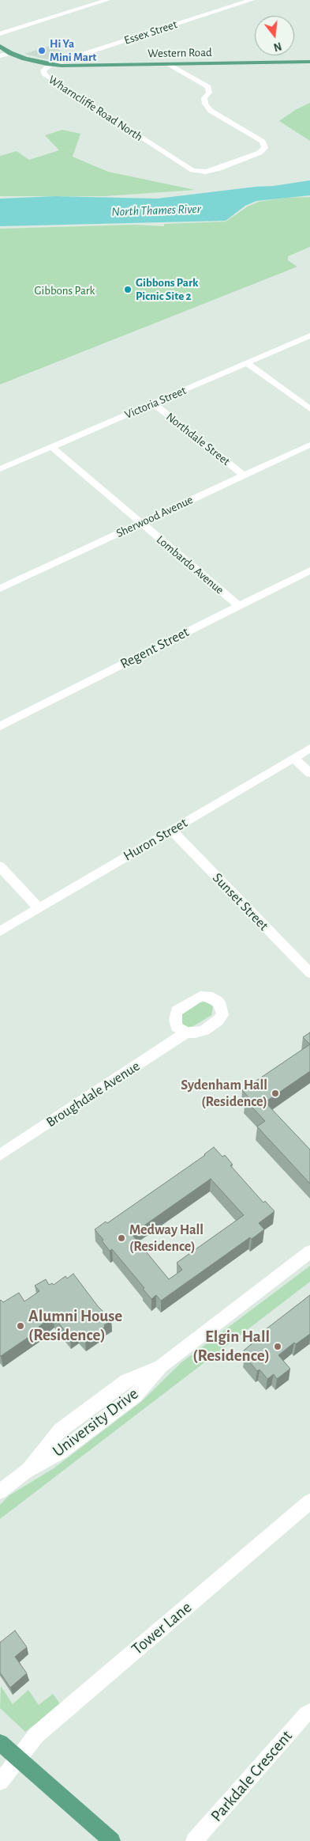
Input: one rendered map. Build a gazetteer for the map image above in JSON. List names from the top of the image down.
{
  "streets": {
    "main road": ["Western Road", "Wharncliffe Road North"],
    "street": [
      "Essex Street",
      "Victoria Street",
      "Northdale Street",
      "Sherwood Avenue",
      "Lombardo Avenue",
      "Regent Street",
      "Huron Street",
      "Sunset Street",
      "Broughdale Avenue",
      "University Drive",
      "Tower Lane",
      "Parkdale Crescent"
    ]
  },
  "crossings": [
    ["Essex Street", "Western Road"],
    ["Essex Street", "Wharncliffe Road North"],
    ["Western Road", "Wharncliffe Road North"],
    ["Victoria Street", "Northdale Street"],
    ["Victoria Street", "Lombardo Avenue"],
    ["Northdale Street", "Sherwood Avenue"],
    ["Sherwood Avenue", "Lombardo Avenue"],
    ["Lombardo Avenue", "Regent Street"],
    ["Huron Street", "Sunset Street"]
  ],
  "water": ["North Thames River"],
  "parks": ["Gibbons Park"],
  "places": [
    "Hi Ya Mini Mart",
    "Gibbons Park Picnic Site 2",
    "Sydenham Hall (Residence)",
    "Medway Hall (Residence)",
    "Alumni House (Residence)",
    "Elgin Hall (Residence)"
  ],
  "north": "bottom"
}
